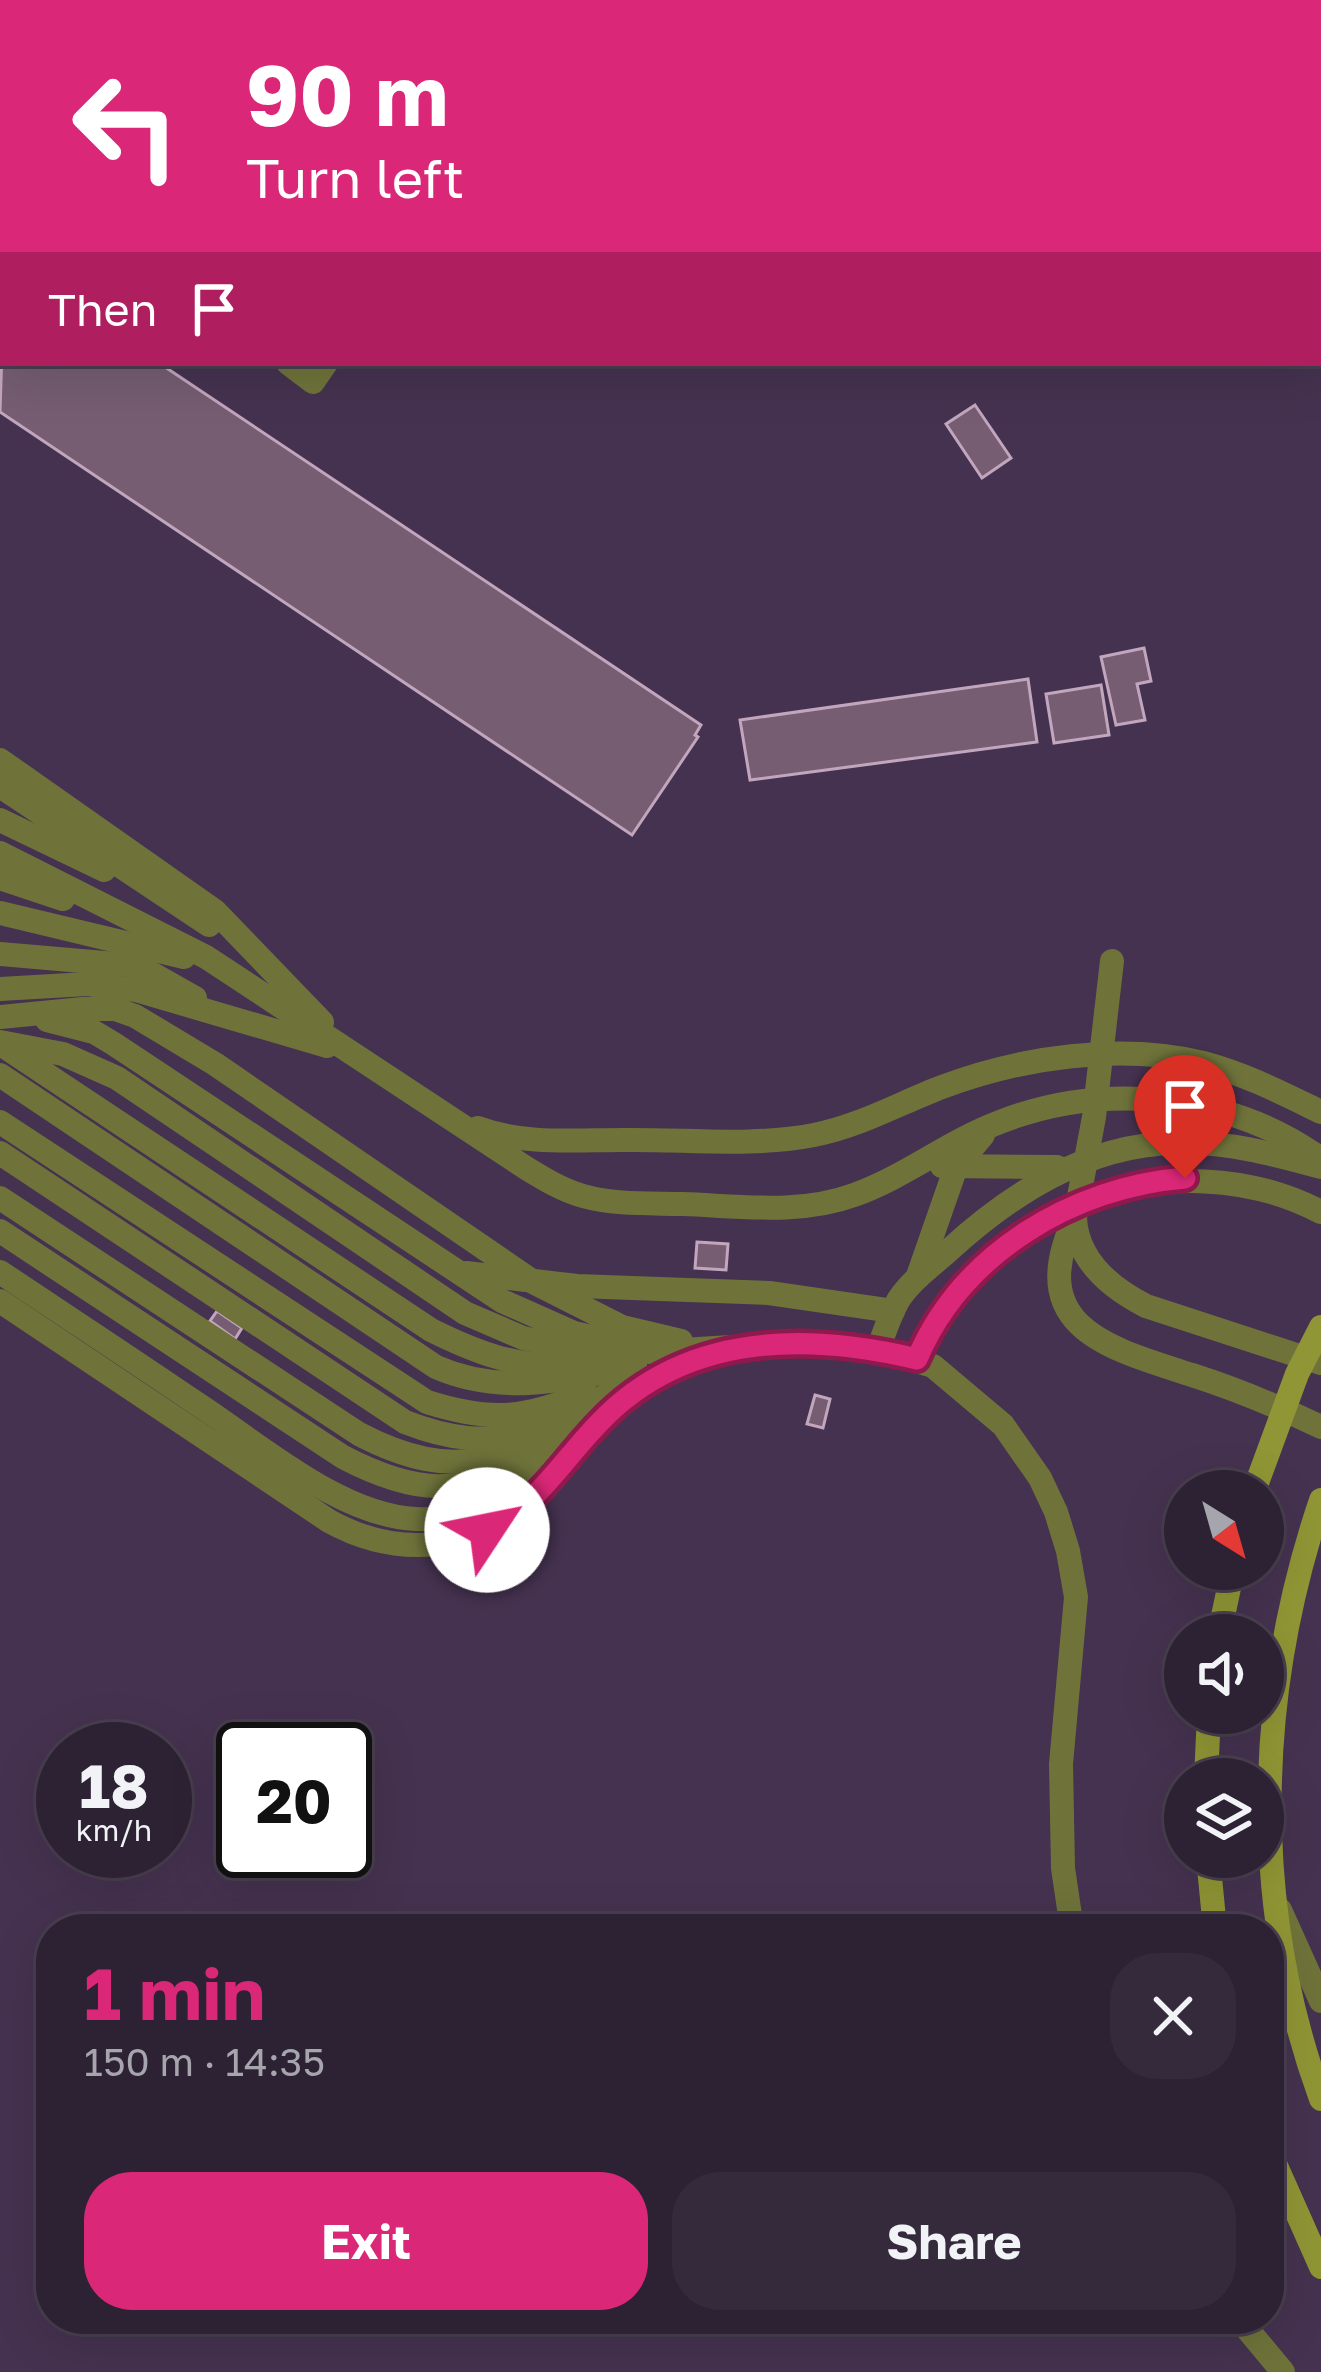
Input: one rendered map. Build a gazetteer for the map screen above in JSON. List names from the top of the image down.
{
  "north": "bottom right",
  "page": {
    "turn": ["90 m", "Turn left"],
    "then": "Then",
    "speed": "18 km/h",
    "limit": "20",
    "heading": ["1 min", "150 m · 14:35"],
    "buttons": ["Exit", "Share"]
  }
}
